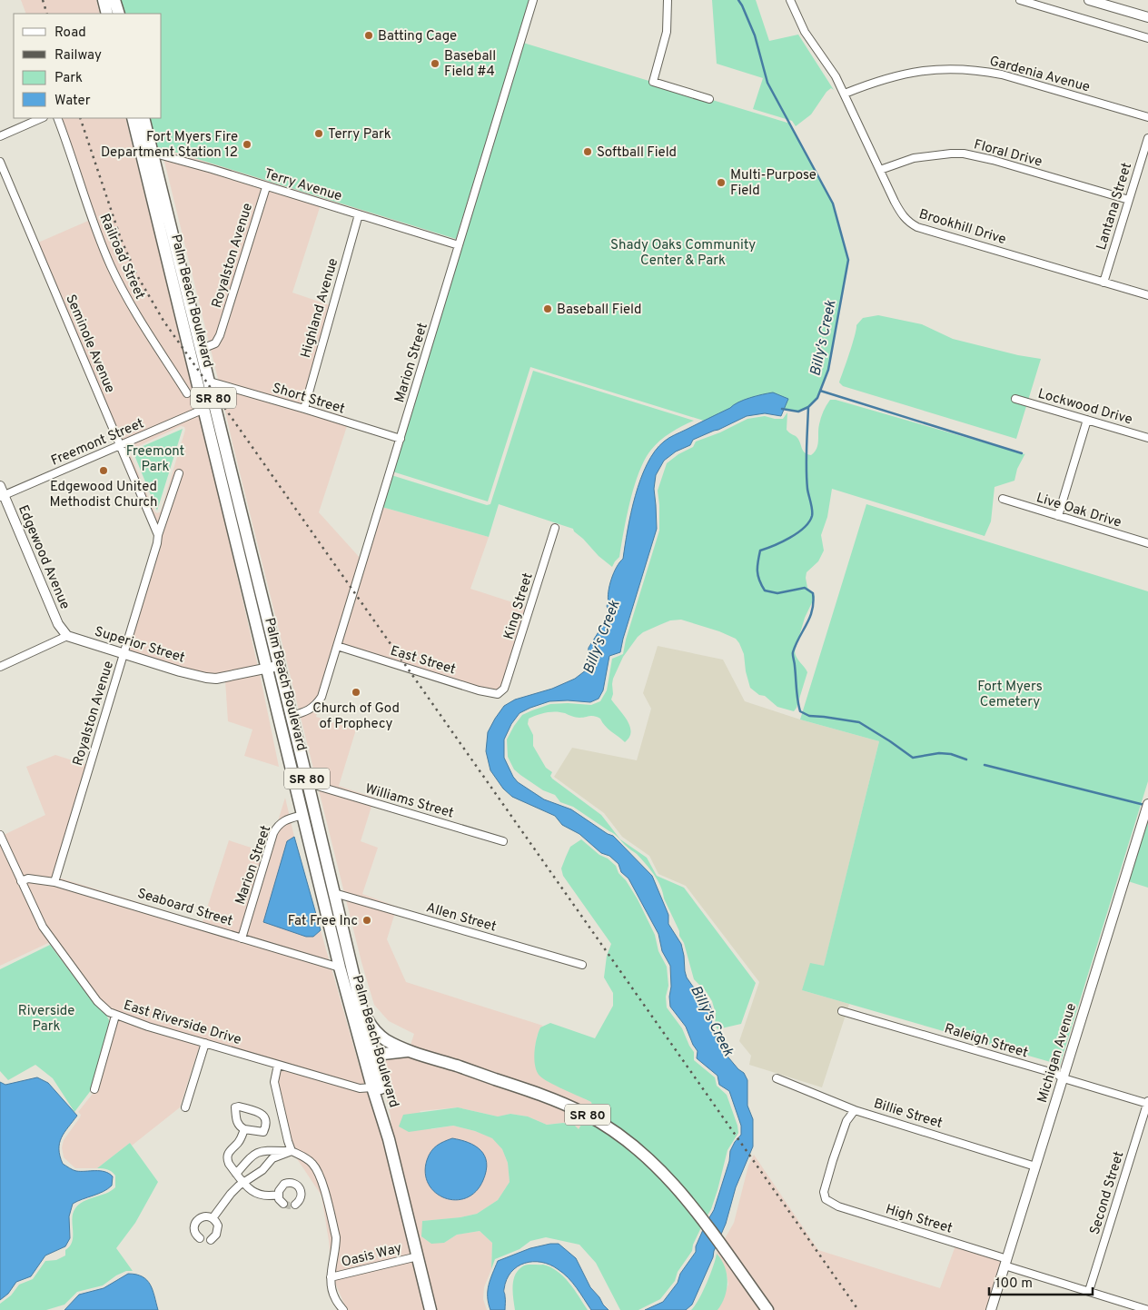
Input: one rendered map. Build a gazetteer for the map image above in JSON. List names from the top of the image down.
{
  "streets": {
    "main road": ["Palm Beach Boulevard", "SR 80"],
    "street": [
      "Gardenia Avenue",
      "Floral Drive",
      "Terry Avenue",
      "Lantana Street",
      "Brookhill Drive",
      "Royalston Avenue",
      "Railroad Street",
      "Highland Avenue",
      "Seminole Avenue",
      "Marion Street",
      "Short Street",
      "Lockwood Drive",
      "Freemont Street",
      "Live Oak Drive",
      "Edgewood Avenue",
      "King Street",
      "Superior Street",
      "East Street",
      "Williams Street",
      "Seaboard Street",
      "Allen Street",
      "East Riverside Drive",
      "Raleigh Street",
      "Michigan Avenue",
      "Billie Street",
      "Second Street",
      "High Street",
      "Oasis Way"
    ]
  },
  "crossings": [
    ["Gardenia Avenue", "Brookhill Drive"],
    ["Floral Drive", "Lantana Street"],
    ["Floral Drive", "Brookhill Drive"],
    ["Terry Avenue", "Royalston Avenue"],
    ["Terry Avenue", "Palm Beach Boulevard"],
    ["Terry Avenue", "Highland Avenue"],
    ["Terry Avenue", "Marion Street"],
    ["Lantana Street", "Brookhill Drive"],
    ["Royalston Avenue", "Palm Beach Boulevard"],
    ["Royalston Avenue", "Seminole Avenue"],
    ["Royalston Avenue", "Superior Street"],
    ["Royalston Avenue", "Seaboard Street"],
    ["Palm Beach Boulevard", "Marion Street"],
    ["Palm Beach Boulevard", "SR 80"],
    ["Palm Beach Boulevard", "Short Street"],
    ["Palm Beach Boulevard", "Freemont Street"],
    ["Palm Beach Boulevard", "Superior Street"],
    ["Palm Beach Boulevard", "Williams Street"],
    ["Palm Beach Boulevard", "Seaboard Street"],
    ["Palm Beach Boulevard", "Allen Street"],
    ["Palm Beach Boulevard", "East Riverside Drive"],
    ["Palm Beach Boulevard", "Oasis Way"],
    ["Highland Avenue", "Short Street"],
    ["Seminole Avenue", "Freemont Street"],
    ["Marion Street", "Short Street"],
    ["Marion Street", "East Street"],
    ["Marion Street", "Seaboard Street"],
    ["Freemont Street", "Edgewood Avenue"],
    ["Edgewood Avenue", "Superior Street"],
    ["King Street", "East Street"],
    ["Seaboard Street", "East Riverside Drive"],
    ["Raleigh Street", "Michigan Avenue"],
    ["Raleigh Street", "Second Street"],
    ["Michigan Avenue", "Billie Street"],
    ["Michigan Avenue", "High Street"],
    ["Billie Street", "High Street"],
    ["Second Street", "High Street"]
  ],
  "water": ["Billy's Creek"],
  "parks": [
    "Shady Oaks Community Center & Park",
    "Freemont Park",
    "Fort Myers Cemetery",
    "Riverside Park"
  ],
  "places": [
    "Batting Cage",
    "Baseball Field #4",
    "Terry Park",
    "Fort Myers Fire Department Station 12",
    "Softball Field",
    "Multi-Purpose Field",
    "Baseball Field",
    "Edgewood United Methodist Church",
    "Church of God of Prophecy",
    "Fat Free Inc"
  ],
  "legend": [
    "Road",
    "Railway",
    "Park",
    "Water"
  ],
  "scale_bar": "100 m"
}
